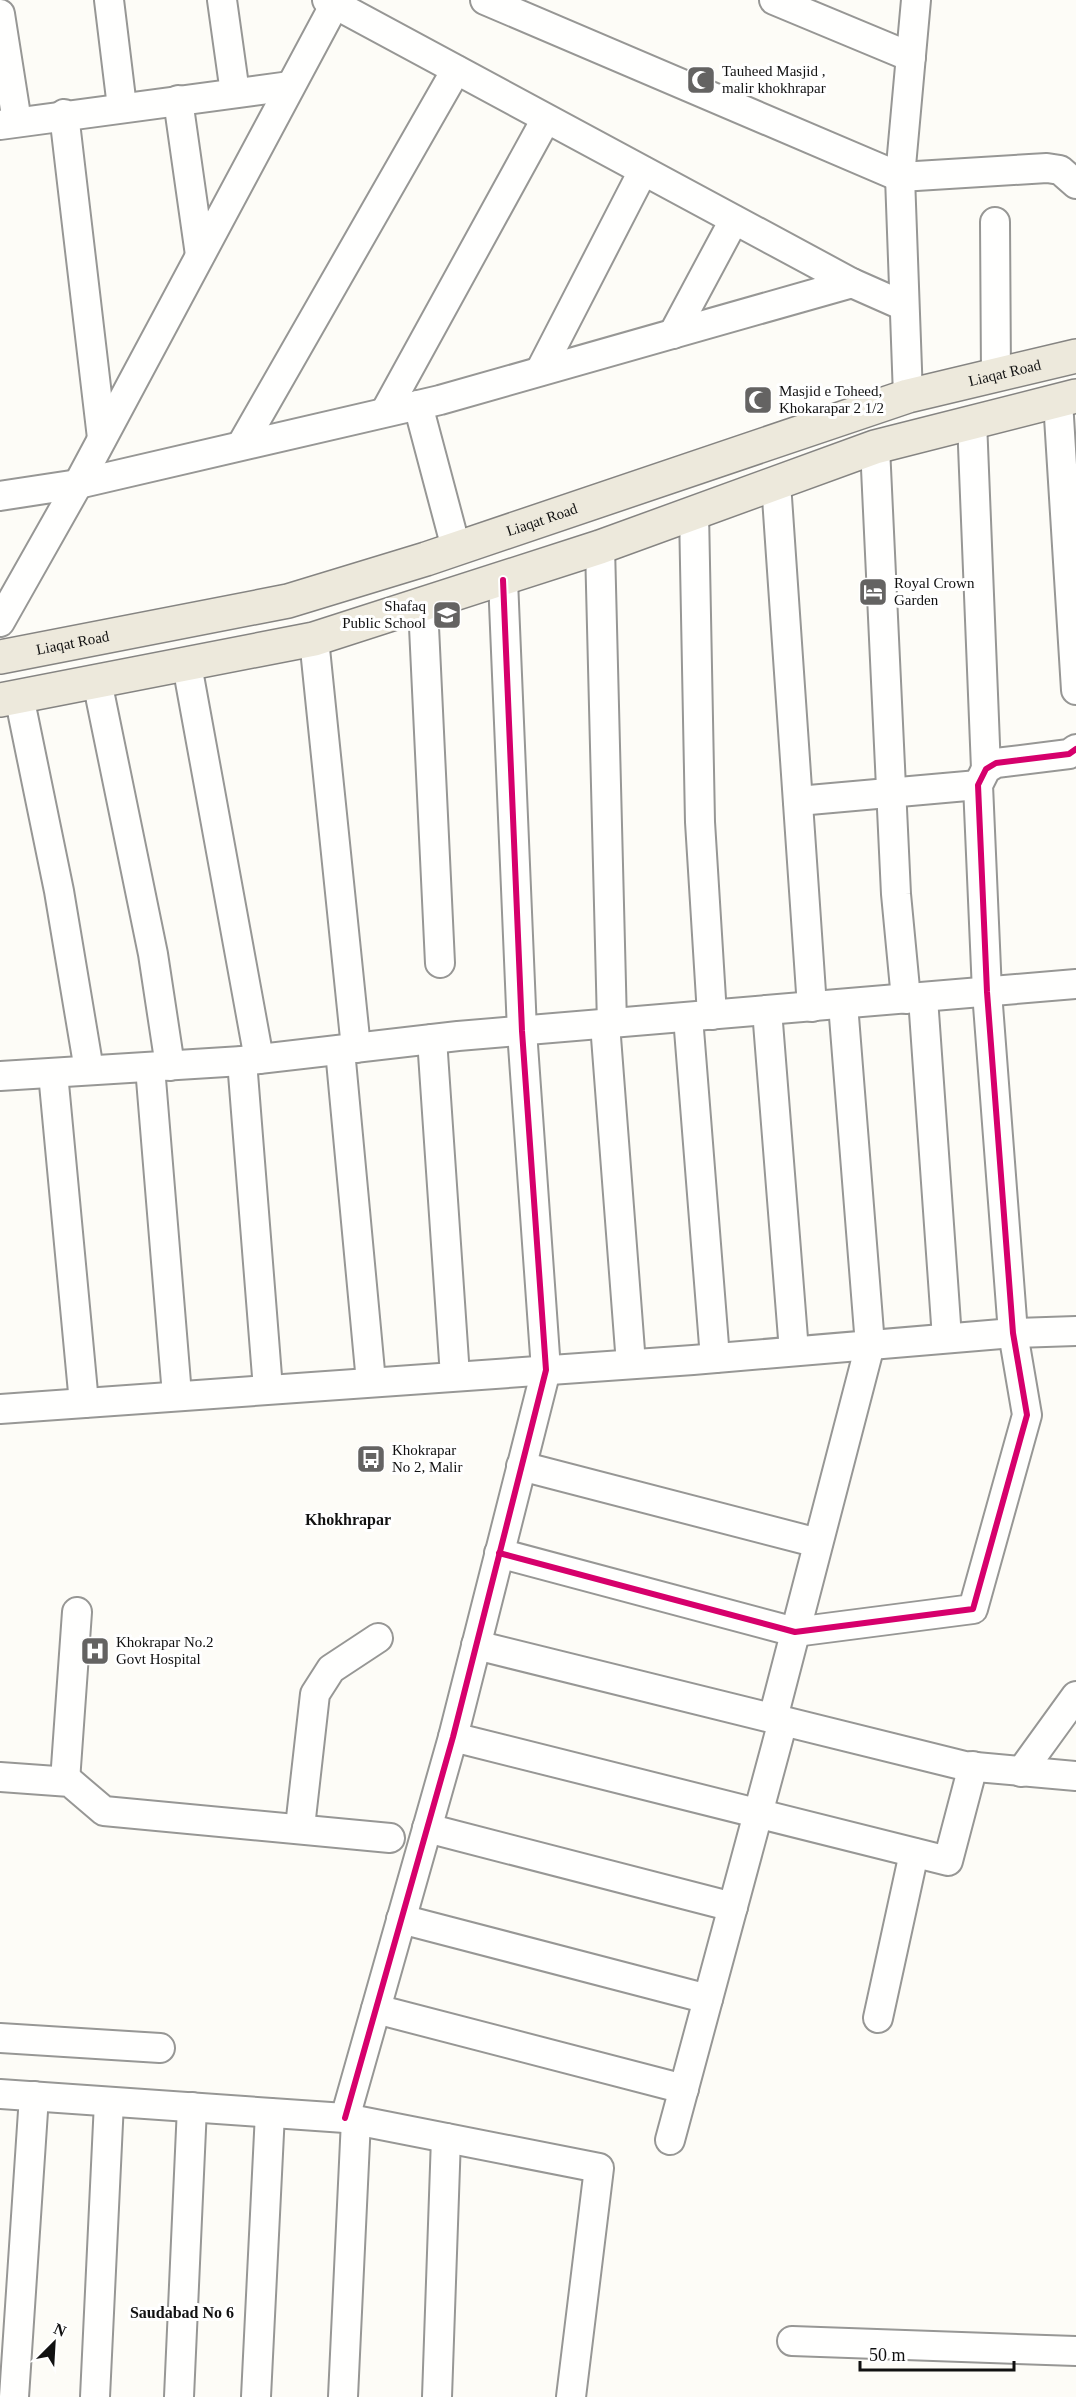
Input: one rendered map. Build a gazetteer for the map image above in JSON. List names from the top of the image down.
{
  "streets": {
    "main road": ["Liaqat Road"]
  },
  "districts": ["Khokhrapar", "Saudabad No 6"],
  "places": {
    "mosque": ["Tauheed Masjid , malir khokhrapar", "Masjid e Toheed, Khokarapar 2 1/2"],
    "hotel": ["Royal Crown Garden"],
    "school or university": ["Shafaq Public School"],
    "bus stop": ["Khokrapar No 2, Malir"],
    "hospital": ["Khokrapar No.2 Govt Hospital"]
  },
  "scale_bar": "50 m",
  "north": "top right"
}
